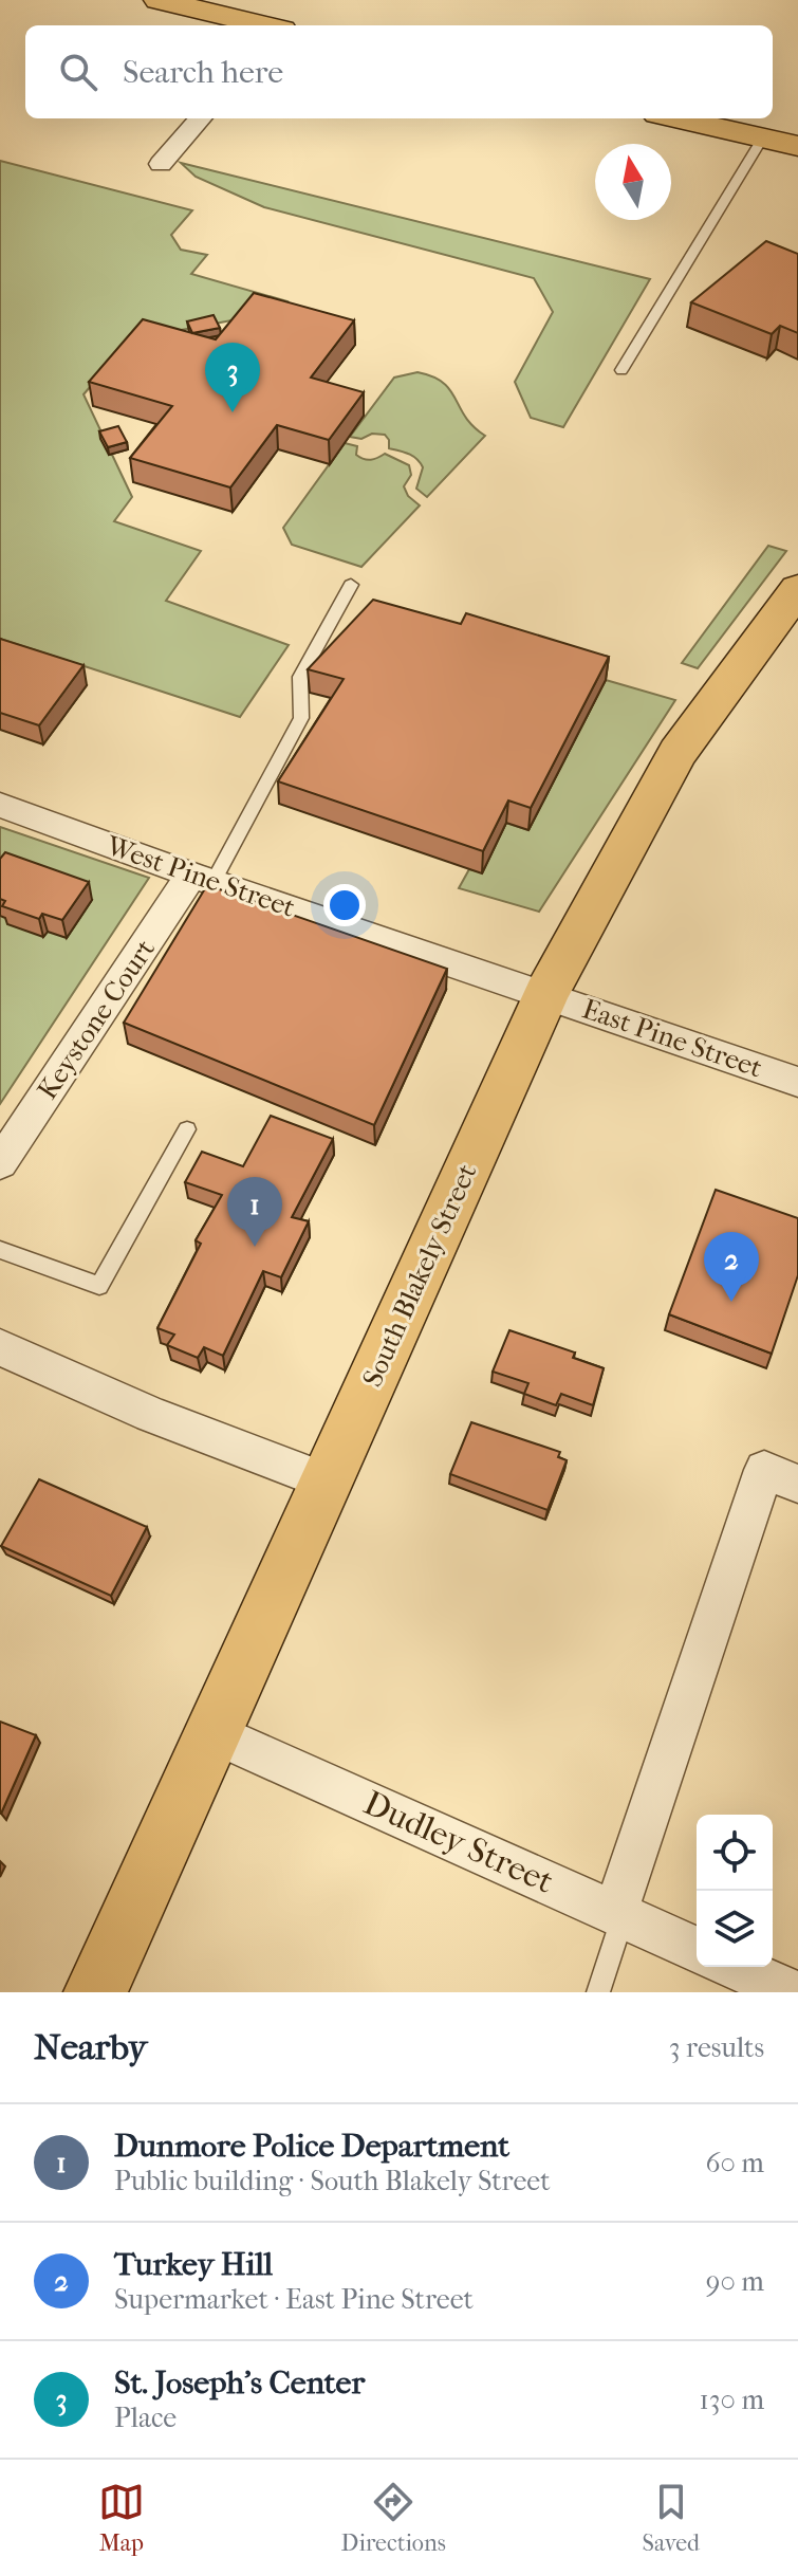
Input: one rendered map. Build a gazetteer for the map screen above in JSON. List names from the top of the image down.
{
  "streets": {
    "main road": ["South Blakely Street"],
    "street": [
      "West Pine Street",
      "Keystone Court",
      "East Pine Street",
      "Dudley Street"
    ]
  },
  "crossings": [
    ["West Pine Street", "Keystone Court"],
    ["West Pine Street", "East Pine Street"],
    ["West Pine Street", "South Blakely Street"],
    ["East Pine Street", "South Blakely Street"],
    ["South Blakely Street", "Dudley Street"]
  ],
  "north": "top",
  "page": {
    "search": "Search here",
    "pins": ["3", "1", "2"],
    "heading": ["Nearby", "3 results"],
    "list": [
      {
        "mark": "1",
        "name": "Dunmore Police Department",
        "note": "Public building · South Blakely Street",
        "value": "60 m"
      },
      {
        "mark": "2",
        "name": "Turkey Hill",
        "note": "Supermarket · East Pine Street",
        "value": "90 m"
      },
      {
        "mark": "3",
        "name": "St. Joseph's Center",
        "note": "Place",
        "value": "130 m"
      }
    ],
    "nav": ["Map", "Directions", "Saved"]
  }
}
